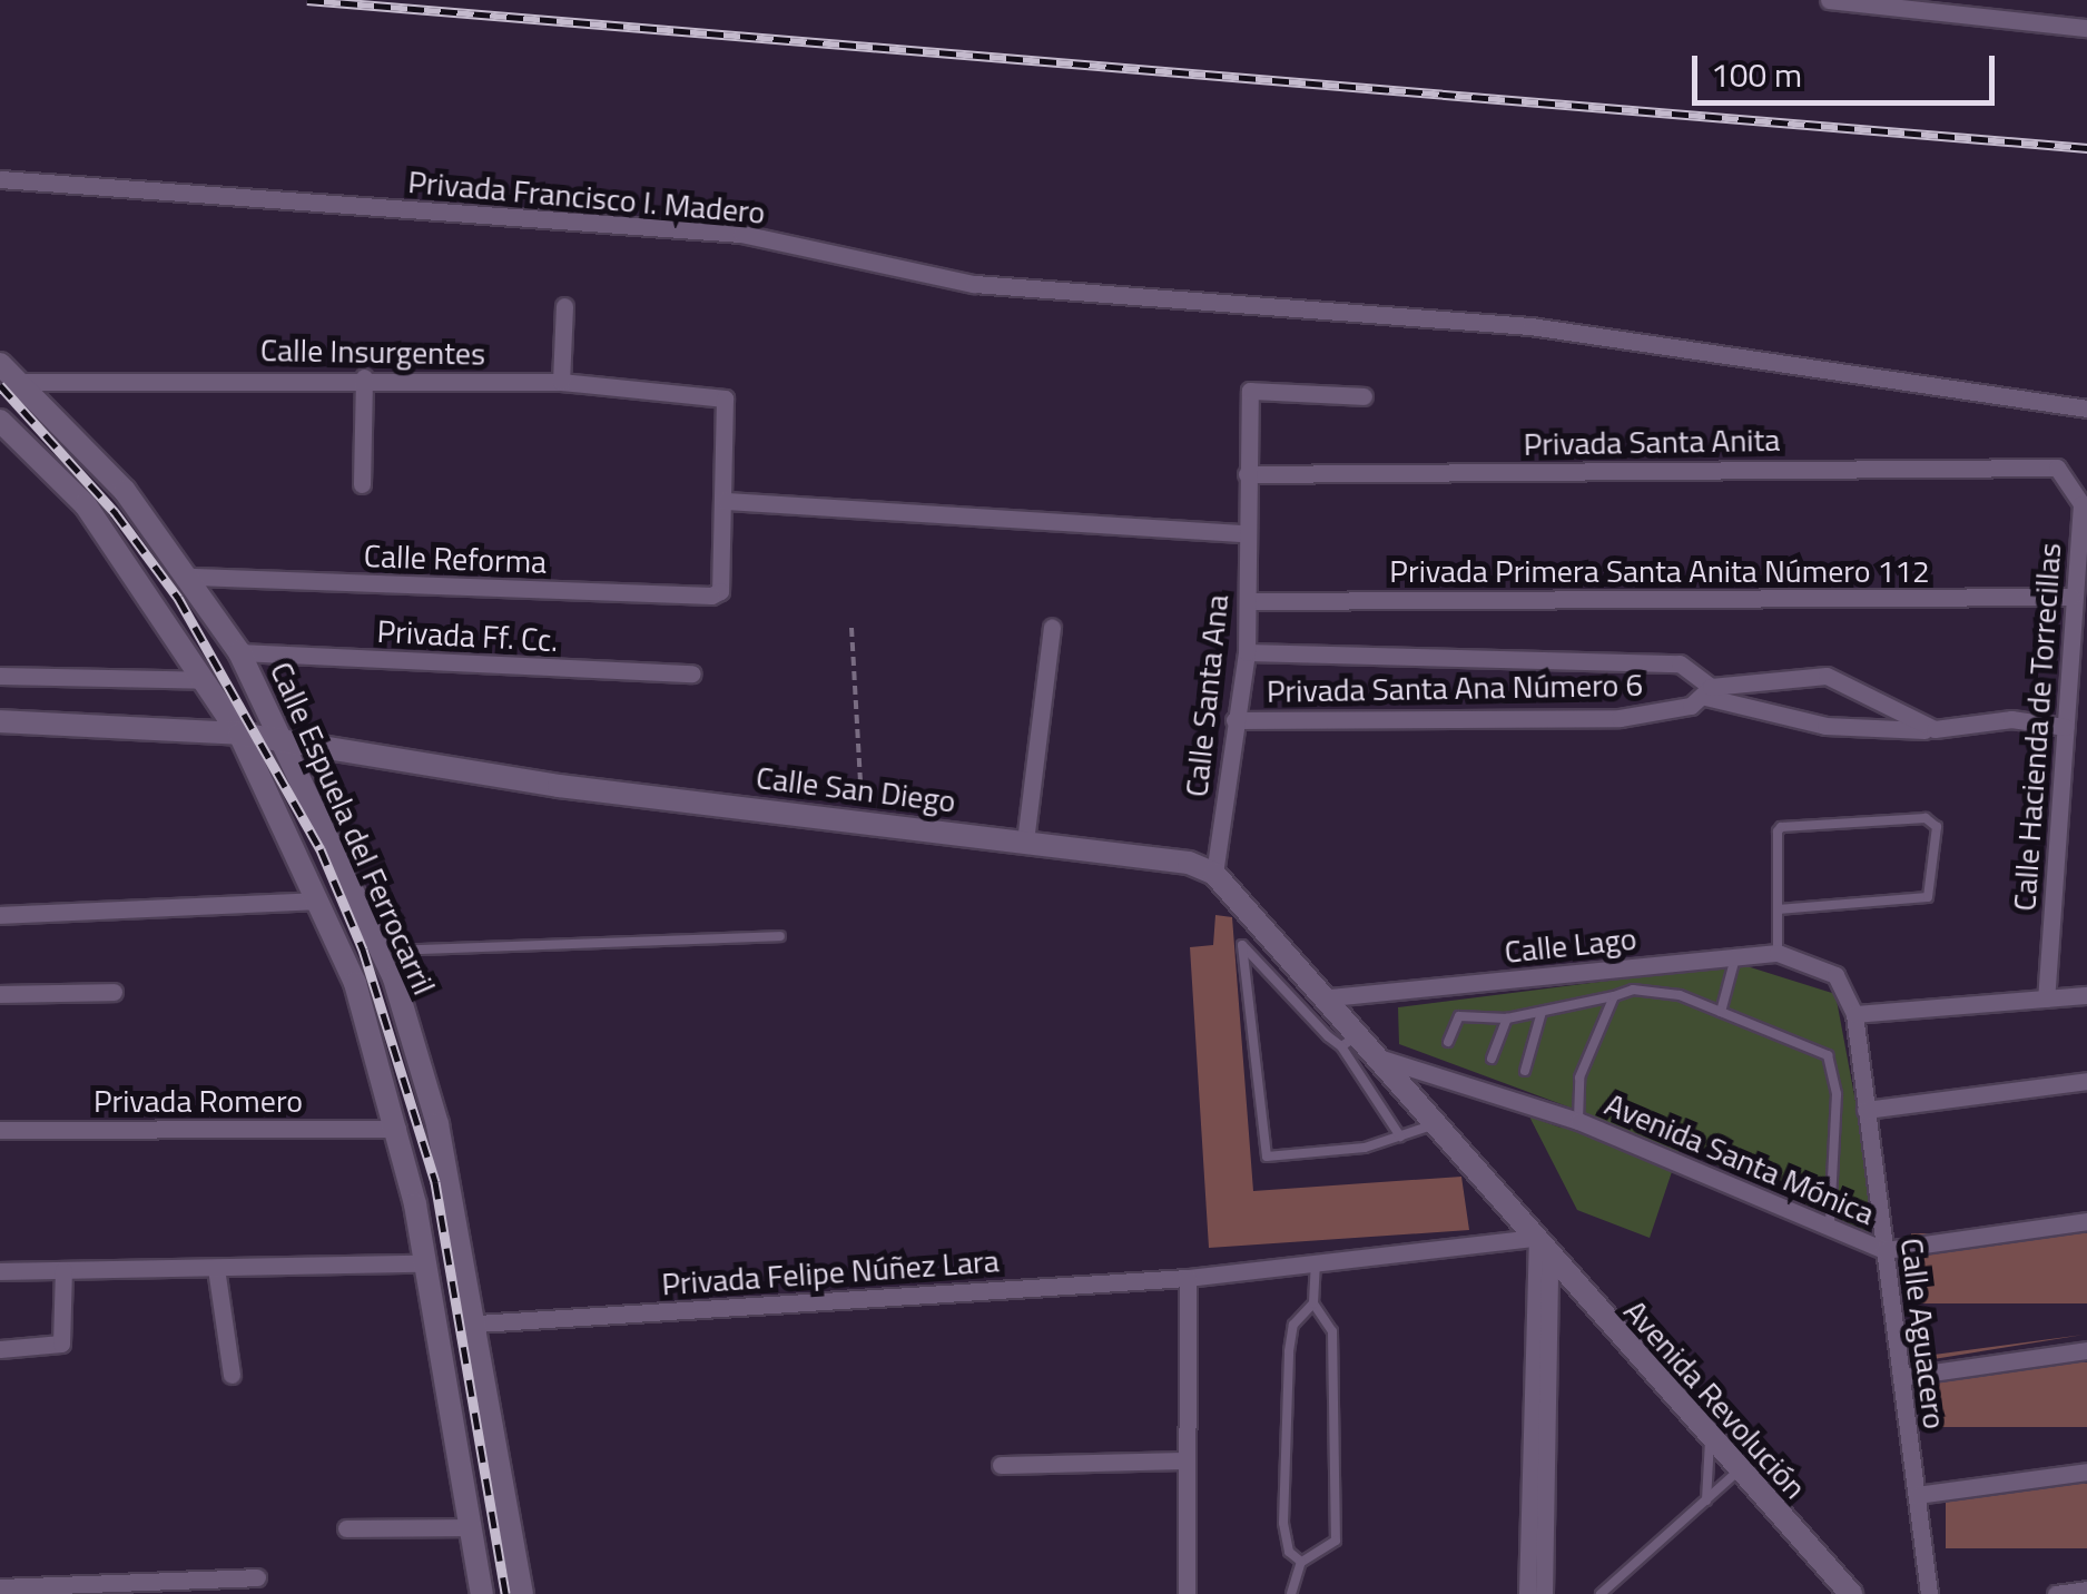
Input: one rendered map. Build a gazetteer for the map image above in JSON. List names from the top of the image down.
{
  "streets": {
    "street": [
      "Privada Francisco I. Madero",
      "Calle Insurgentes",
      "Privada Santa Anita",
      "Calle Reforma",
      "Privada Primera Santa Anita Número 112",
      "Privada Ff. Cc.",
      "Privada Santa Ana Número 6",
      "Calle Santa Ana",
      "Calle Hacienda de Torrecillas",
      "Calle San Diego",
      "Calle Espuela del Ferrocarril",
      "Calle Lago",
      "Privada Romero",
      "Avenida Santa Mónica",
      "Privada Felipe Núñez Lara",
      "Calle Aguacero",
      "Avenida Revolución"
    ]
  },
  "crossings": [
    ["Calle Insurgentes", "Calle Reforma"],
    ["Calle Insurgentes", "Calle Espuela del Ferrocarril"],
    ["Privada Santa Anita", "Calle Santa Ana"],
    ["Privada Santa Anita", "Calle Hacienda de Torrecillas"],
    ["Calle Reforma", "Calle Espuela del Ferrocarril"],
    ["Privada Primera Santa Anita Número 112", "Calle Santa Ana"],
    ["Privada Primera Santa Anita Número 112", "Calle Hacienda de Torrecillas"],
    ["Privada Ff. Cc.", "Calle Espuela del Ferrocarril"],
    ["Privada Santa Ana Número 6", "Calle Santa Ana"],
    ["Calle Santa Ana", "Calle San Diego"],
    ["Calle San Diego", "Calle Espuela del Ferrocarril"],
    ["Calle Espuela del Ferrocarril", "Privada Romero"],
    ["Calle Espuela del Ferrocarril", "Privada Felipe Núñez Lara"],
    ["Calle Lago", "Calle Aguacero"],
    ["Avenida Santa Mónica", "Calle Aguacero"],
    ["Privada Felipe Núñez Lara", "Avenida Revolución"]
  ],
  "scale_bar": "100 m"
}
